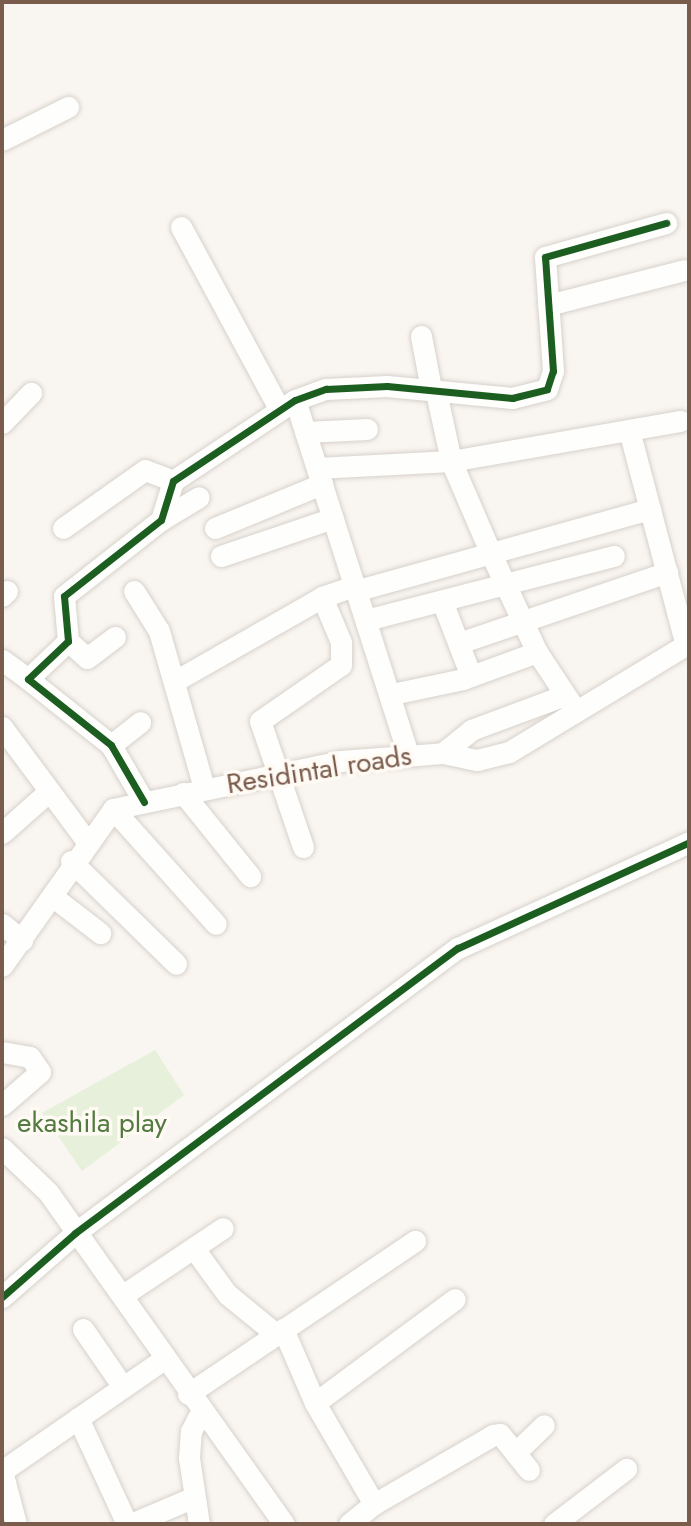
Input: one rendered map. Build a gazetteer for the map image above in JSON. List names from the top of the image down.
{
  "streets": {
    "street": ["Residintal roads"]
  },
  "parks": ["ekashila play"]
}
